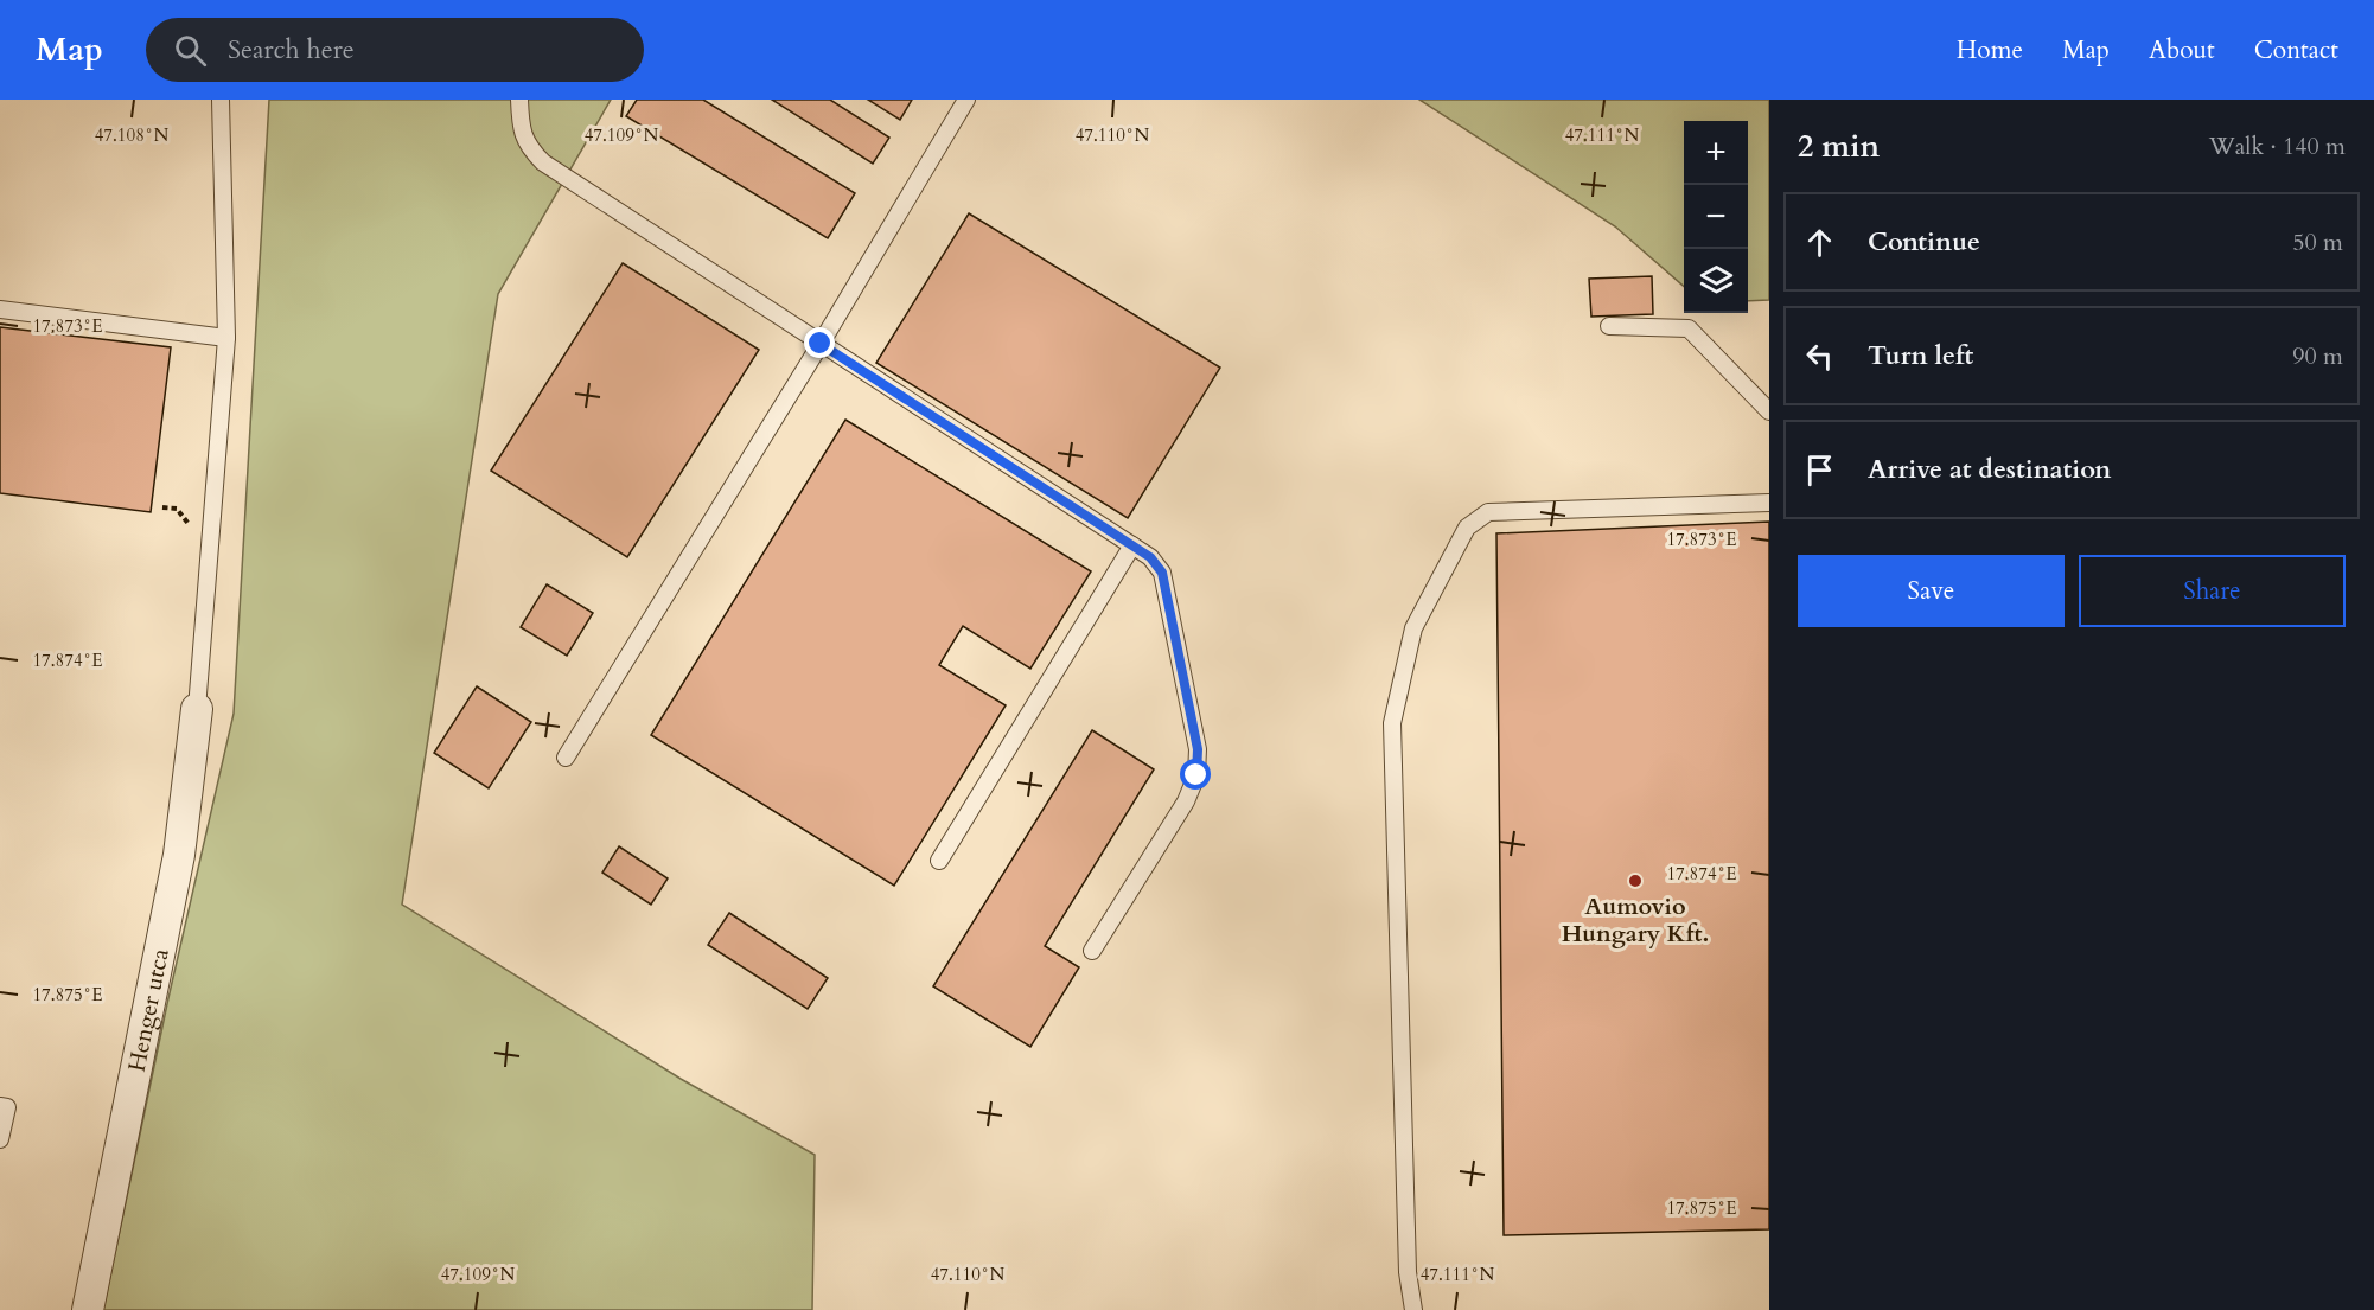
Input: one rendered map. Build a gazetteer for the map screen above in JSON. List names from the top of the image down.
{
  "streets": {
    "street": ["Henger utca"]
  },
  "places": ["Aumovio Hungary Kft."],
  "page": {
    "header": "Map",
    "search": "Search here",
    "nav": [
      "Home",
      "Map",
      "About",
      "Contact"
    ],
    "heading": ["2 min", "Walk · 140 m"],
    "map_buttons": ["+", "−"],
    "list": [
      ["Continue", "50 m"],
      ["Turn left", "90 m"],
      "Arrive at destination"
    ],
    "buttons": ["Save", "Share"]
  },
  "coordinates": [
    "47.108°N",
    "47.109°N",
    "47.110°N",
    "47.111°N",
    "17.873°E",
    "17.874°E",
    "17.875°E"
  ]
}
